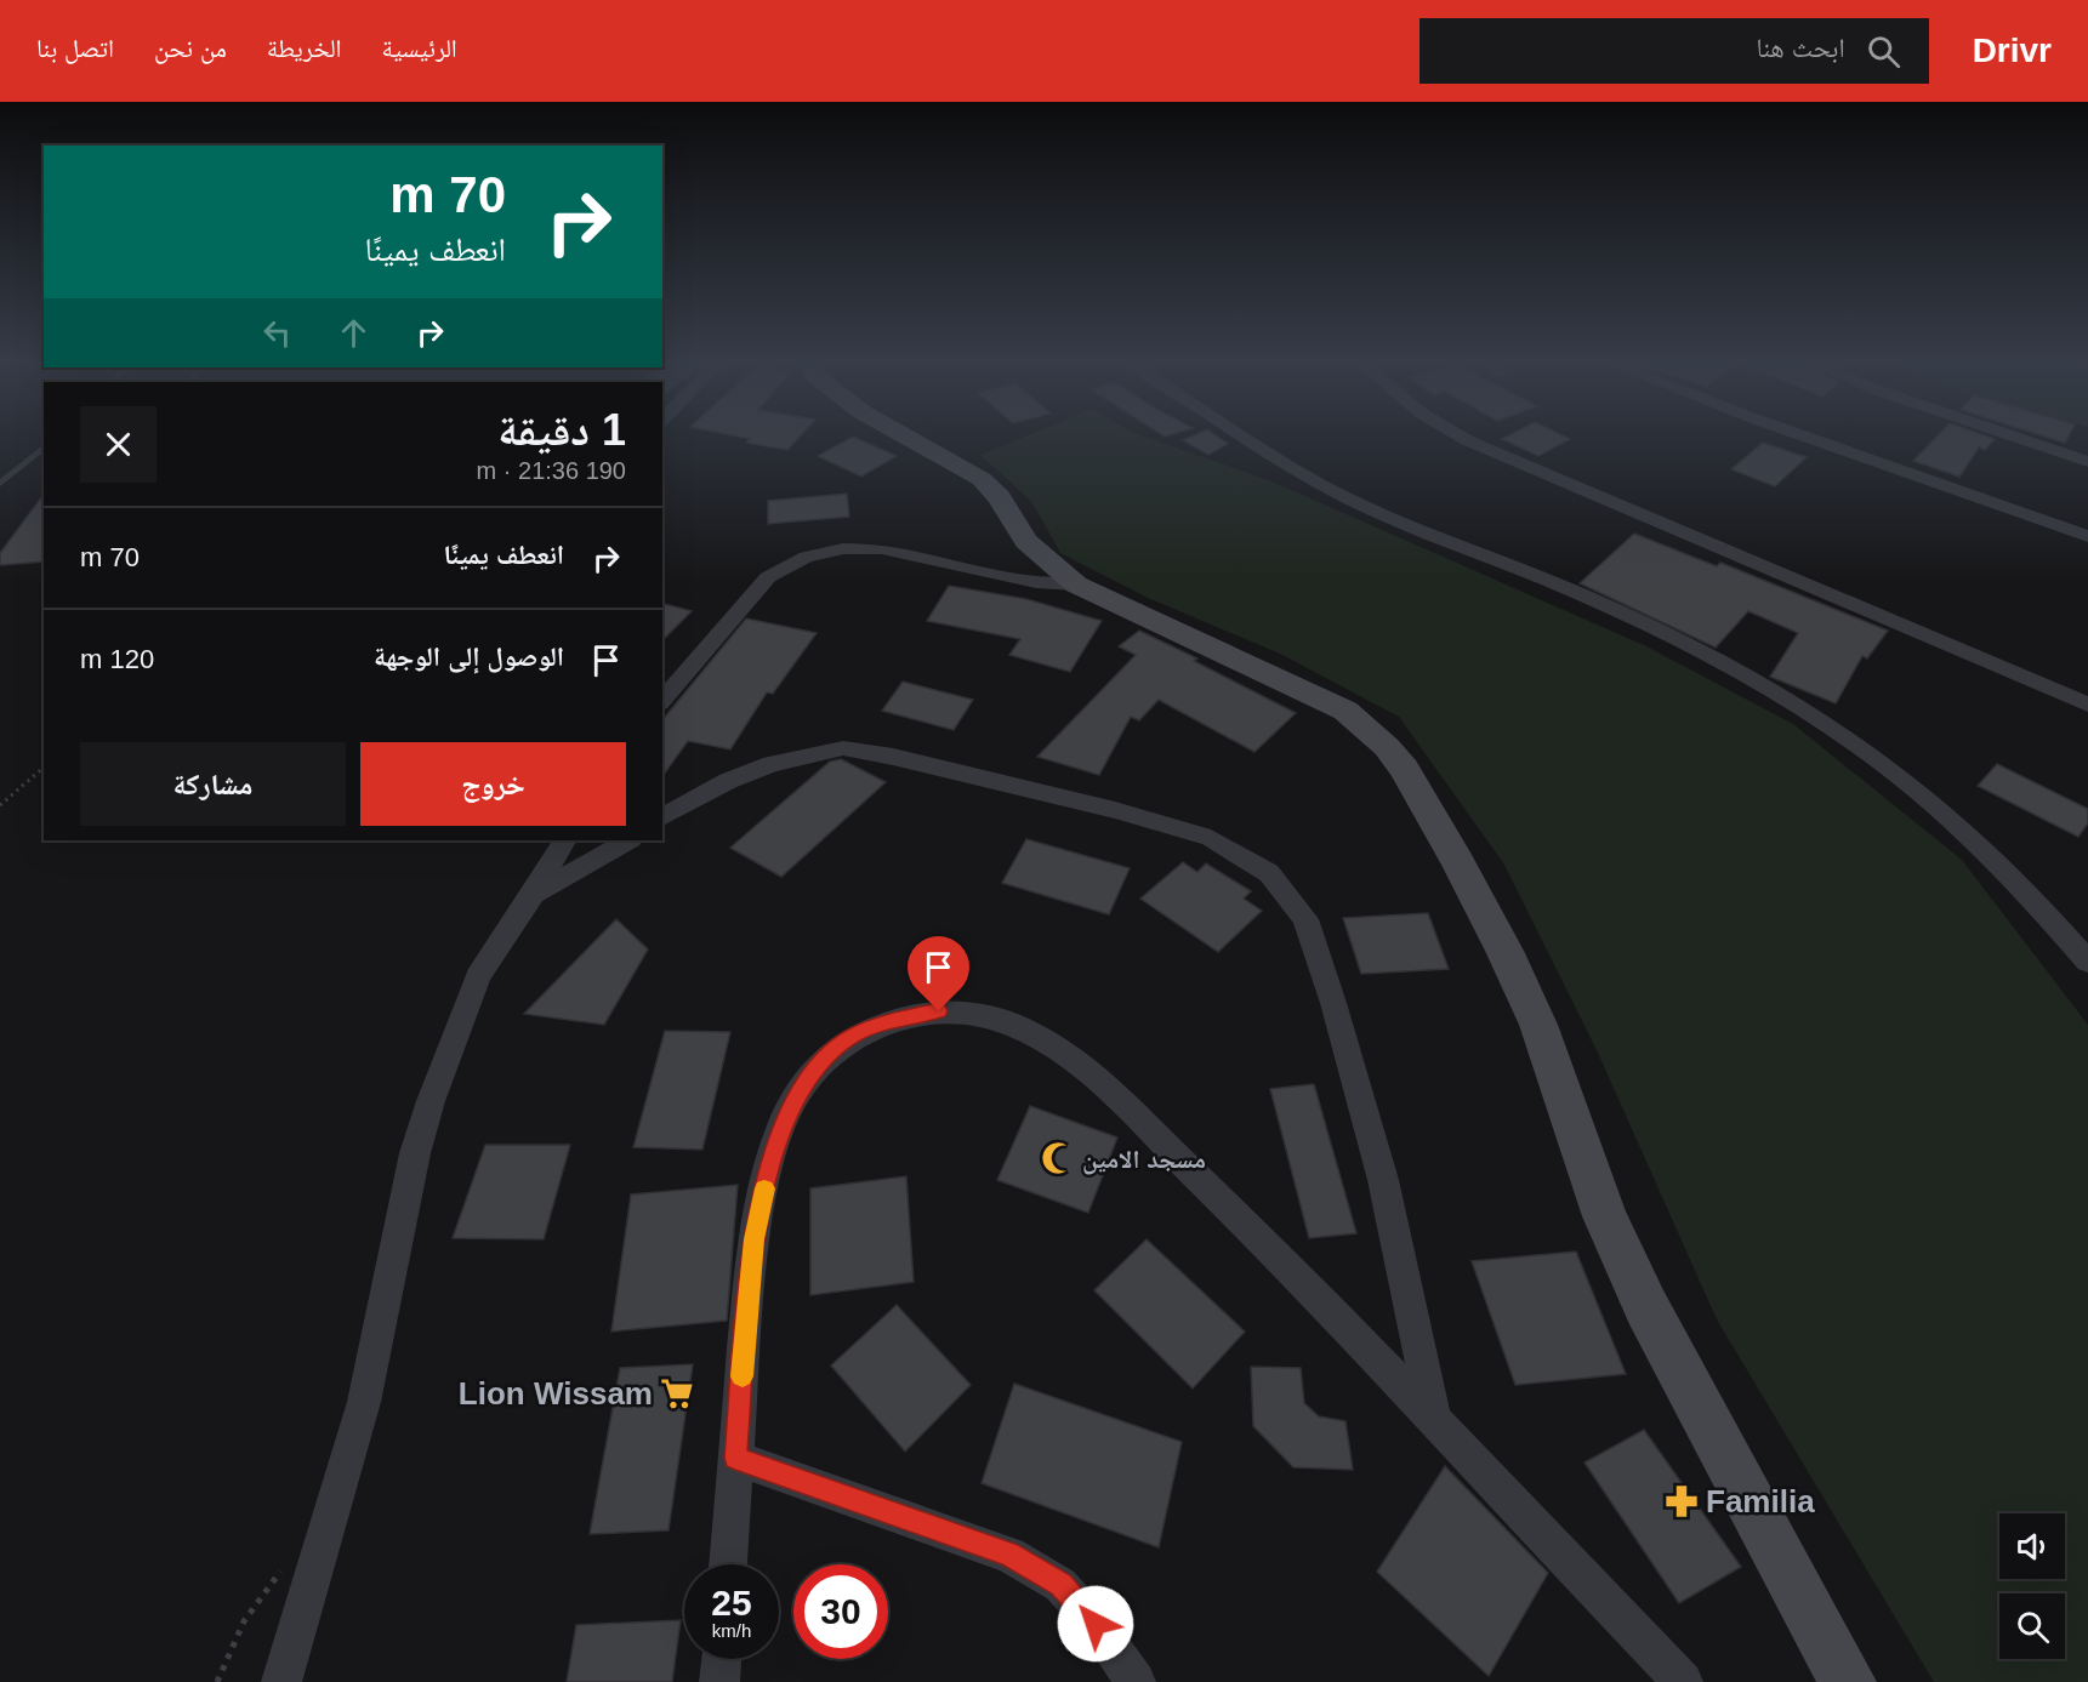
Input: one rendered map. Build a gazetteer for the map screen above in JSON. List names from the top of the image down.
{
  "places": {
    "mosque": ["مسجد الامين"],
    "supermarket": ["Lion Wissam"],
    "pharmacy": ["Familia"]
  },
  "page": {
    "header": "Drivr",
    "search": "ابحث هنا",
    "nav": [
      "الرئيسية",
      "الخريطة",
      "من نحن",
      "اتصل بنا"
    ],
    "turn": ["70 m", "انعطف يمينًا"],
    "heading": ["1 دقيقة", "190 m · 21:36"],
    "list": [
      {
        "name": "انعطف يمينًا",
        "value": "70 m"
      },
      {
        "name": "الوصول إلى الوجهة",
        "value": "120 m"
      }
    ],
    "buttons": ["خروج", "مشاركة"],
    "speed": "25 km/h",
    "limit": "30"
  }
}
